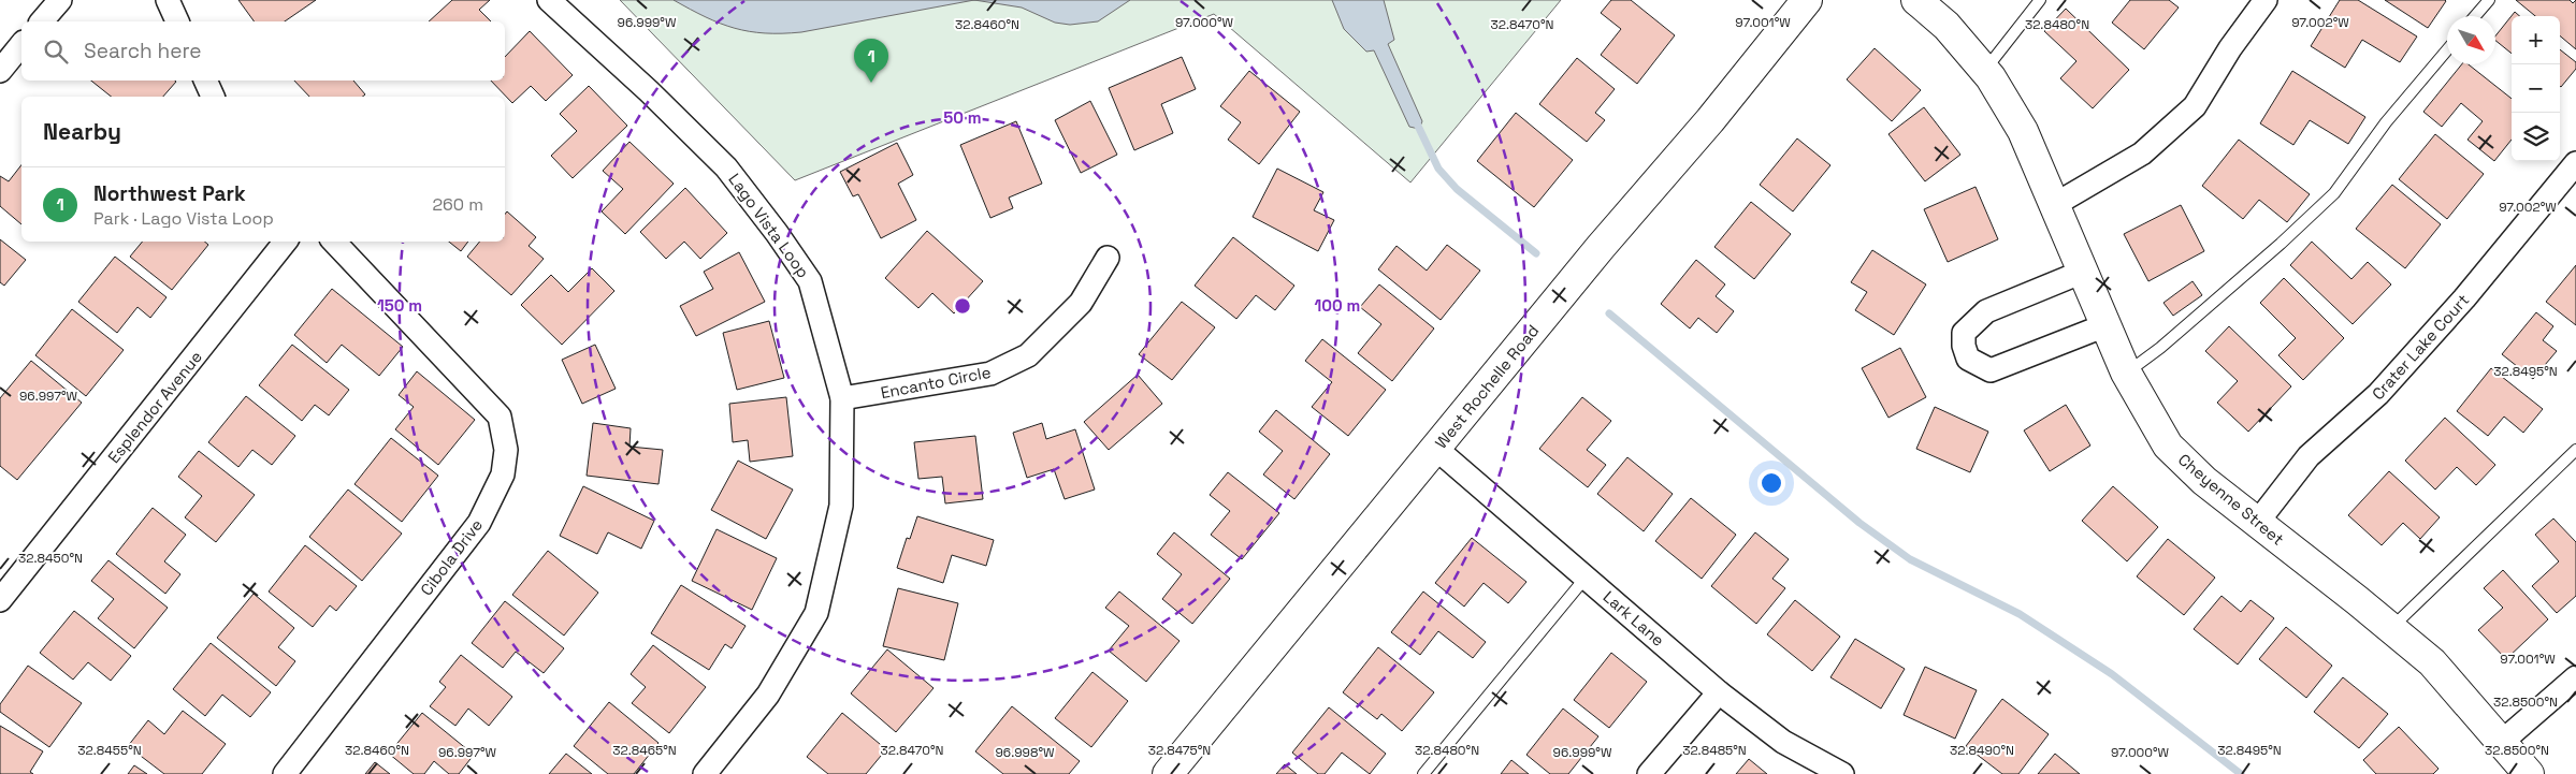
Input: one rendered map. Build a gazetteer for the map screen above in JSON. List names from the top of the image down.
{
  "streets": {
    "street": [
      "Lago Vista Loop",
      "Crater Lake Court",
      "Encanto Circle",
      "West Rochelle Road",
      "Esplendor Avenue",
      "Cheyenne Street",
      "Cibola Drive",
      "Lark Lane"
    ]
  },
  "crossings": [
    ["Lago Vista Loop", "Encanto Circle"],
    ["Crater Lake Court", "Cheyenne Street"],
    ["West Rochelle Road", "Lark Lane"]
  ],
  "north": "bottom right",
  "page": {
    "map_buttons": ["+", "−"],
    "search": "Search here",
    "pins": "1",
    "heading": "Nearby",
    "list": [
      {
        "mark": "1",
        "name": "Northwest Park",
        "note": "Park · Lago Vista Loop",
        "value": "260 m"
      }
    ]
  },
  "coordinates": [
    "97.002°W",
    "96.999°W",
    "97.000°W",
    "97.001°W",
    "32.8460°N",
    "32.8480°N",
    "32.8470°N",
    "32.8495°N",
    "96.997°W",
    "32.8450°N",
    "32.8500°N",
    "32.8455°N",
    "32.8465°N",
    "32.8475°N",
    "32.8485°N",
    "32.8490°N",
    "96.998°W"
  ],
  "rings": ["50 m", "100 m", "150 m"]
}
